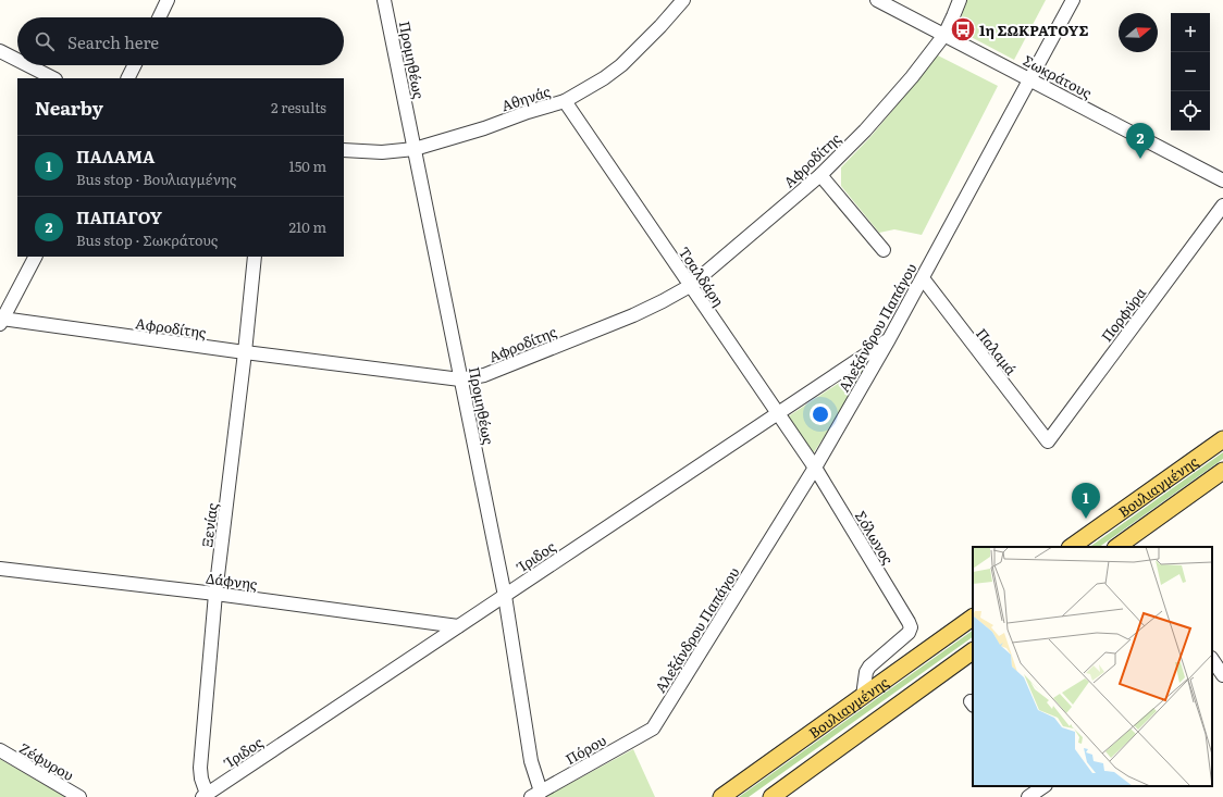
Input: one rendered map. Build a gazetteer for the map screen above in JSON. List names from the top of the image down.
{
  "streets": {
    "main road": ["Βουλιαγμένης"],
    "street": [
      "Προμηθέως",
      "Σωκράτους",
      "Αθηνάς",
      "Αφροδίτης",
      "Τσαλδάρη",
      "Πορφύρα",
      "Αλεξάνδρου Παπάγου",
      "Παλαμά",
      "Ξενίας",
      "Σόλωνος",
      "Ίριδος",
      "Δάφνης",
      "Πόρου",
      "Ζέφυρου"
    ]
  },
  "crossings": [
    ["Προμηθέως", "Αθηνάς"],
    ["Προμηθέως", "Αφροδίτης"],
    ["Προμηθέως", "Ίριδος"],
    ["Προμηθέως", "Πόρου"],
    ["Σωκράτους", "Αφροδίτης"],
    ["Σωκράτους", "Αλεξάνδρου Παπάγου"],
    ["Αθηνάς", "Τσαλδάρη"],
    ["Αφροδίτης", "Τσαλδάρη"],
    ["Αφροδίτης", "Ξενίας"],
    ["Τσαλδάρη", "Αλεξάνδρου Παπάγου"],
    ["Τσαλδάρη", "Σόλωνος"],
    ["Τσαλδάρη", "Ίριδος"],
    ["Πορφύρα", "Παλαμά"],
    ["Αλεξάνδρου Παπάγου", "Παλαμά"],
    ["Αλεξάνδρου Παπάγου", "Σόλωνος"],
    ["Αλεξάνδρου Παπάγου", "Ίριδος"],
    ["Αλεξάνδρου Παπάγου", "Πόρου"],
    ["Βουλιαγμένης", "Σόλωνος"],
    ["Ξενίας", "Ίριδος"],
    ["Ξενίας", "Δάφνης"],
    ["Ίριδος", "Δάφνης"]
  ],
  "places": {
    "bus stop": ["1η ΣΩΚΡΑΤΟΥΣ"]
  },
  "north": "right",
  "page": {
    "map_buttons": ["+", "−"],
    "search": "Search here",
    "heading": ["Nearby", "2 results"],
    "pins": ["2", "1"],
    "list": [
      {
        "mark": "1",
        "name": "ΠΑΛΑΜΑ",
        "note": "Bus stop · Βουλιαγμένης",
        "value": "150 m"
      },
      {
        "mark": "2",
        "name": "ΠΑΠΑΓΟΥ",
        "note": "Bus stop · Σωκράτους",
        "value": "210 m"
      }
    ]
  }
}
